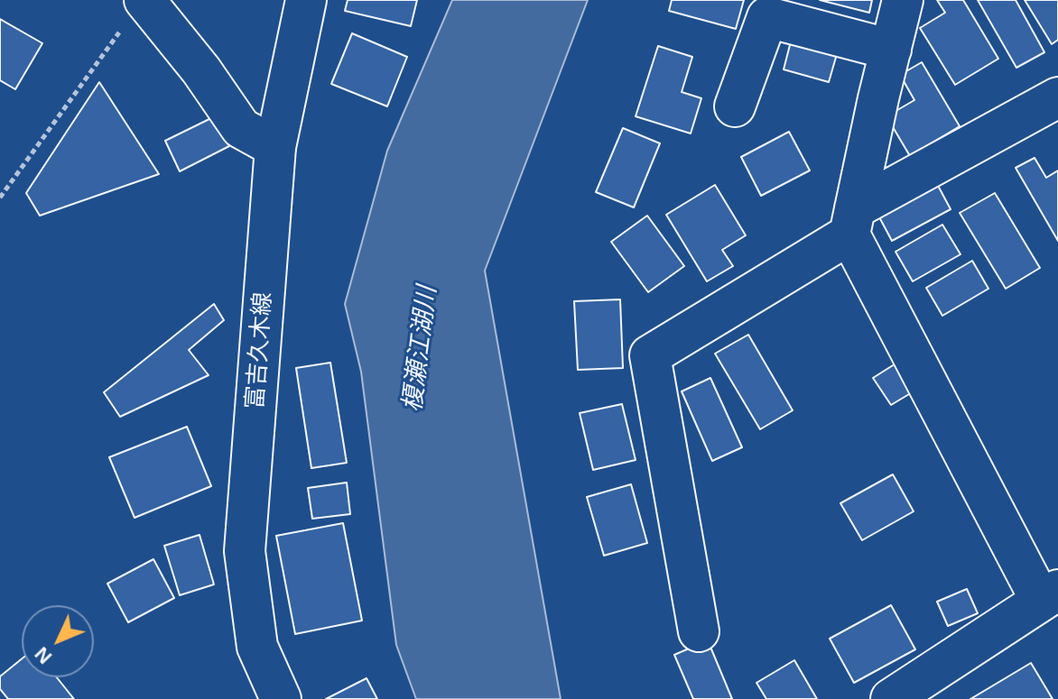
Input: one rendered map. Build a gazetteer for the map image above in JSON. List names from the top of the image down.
{
  "streets": {
    "street": ["富吉久木線"]
  },
  "water": ["榎瀬江湖川"],
  "north": "bottom left"
}
